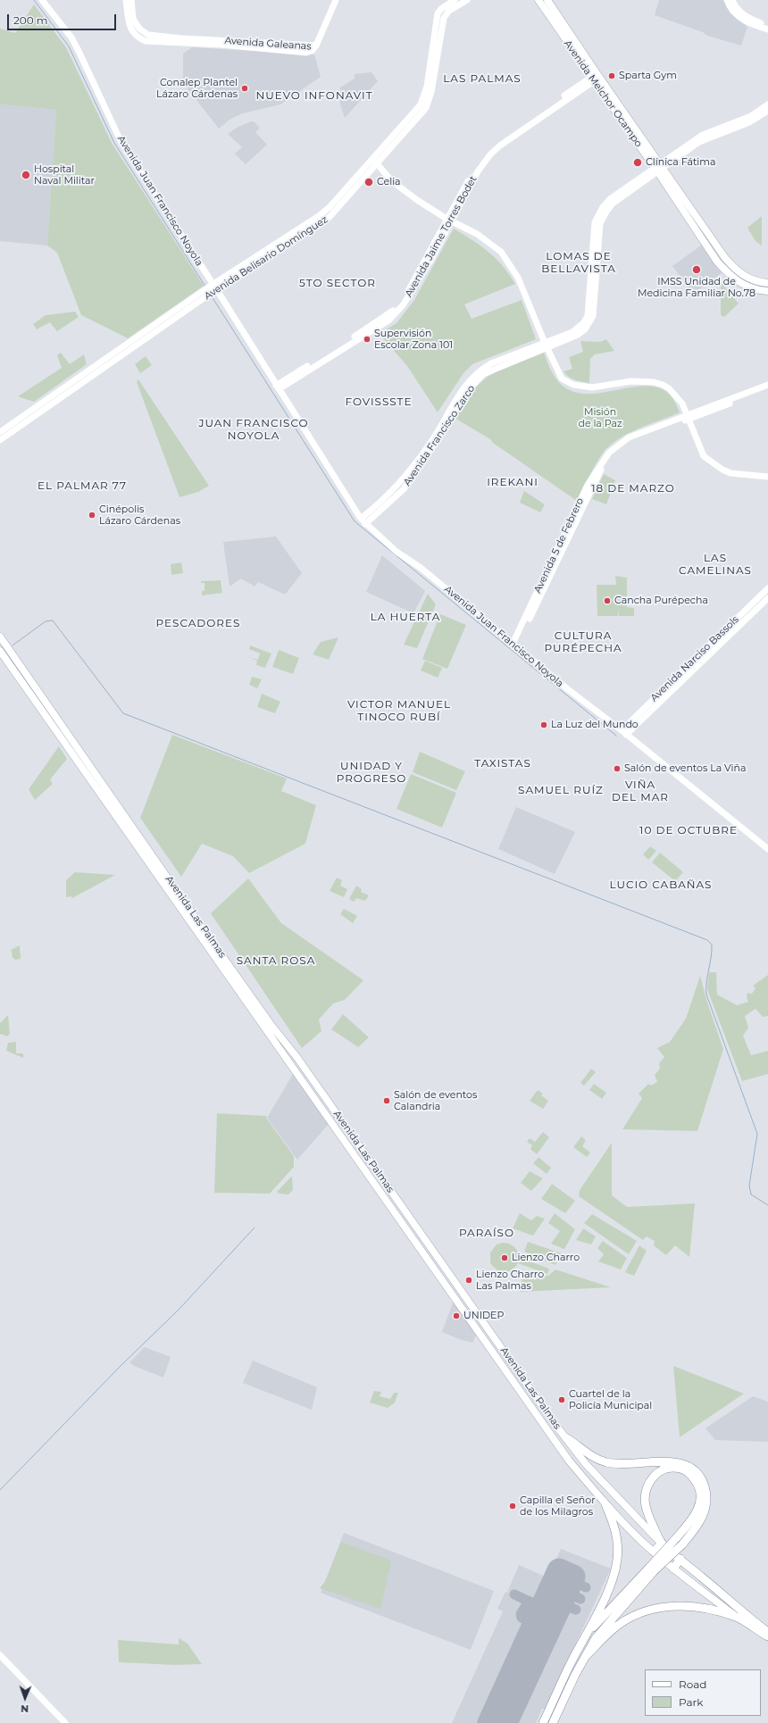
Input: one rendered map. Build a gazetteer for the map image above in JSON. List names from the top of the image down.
{
  "streets": {
    "highway": ["Avenida Las Palmas"],
    "main road": ["Avenida Melchor Ocampo"],
    "street": [
      "Avenida Galeanas",
      "Avenida Juan Francisco Noyola",
      "Avenida Jaime Torres Bodet",
      "Avenida Belisario Domínguez",
      "Avenida Francisco Zarco",
      "Avenida 5 de Febrero",
      "Avenida Narciso Bassols"
    ]
  },
  "crossings": [
    ["Avenida Melchor Ocampo", "Avenida Jaime Torres Bodet"],
    ["Avenida Melchor Ocampo", "Avenida Francisco Zarco"],
    ["Avenida Juan Francisco Noyola", "Avenida Jaime Torres Bodet"],
    ["Avenida Juan Francisco Noyola", "Avenida Belisario Domínguez"],
    ["Avenida Juan Francisco Noyola", "Avenida Francisco Zarco"],
    ["Avenida Juan Francisco Noyola", "Avenida 5 de Febrero"],
    ["Avenida Juan Francisco Noyola", "Avenida Narciso Bassols"]
  ],
  "districts": [
    "LAS PALMAS",
    "NUEVO INFONAVIT",
    "LOMAS DE BELLAVISTA",
    "5TO SECTOR",
    "FOVISSSTE",
    "JUAN FRANCISCO NOYOLA",
    "IREKANI",
    "EL PALMAR 77",
    "18 DE MARZO",
    "LAS CAMELINAS",
    "LA HUERTA",
    "PESCADORES",
    "CULTURA PURÉPECHA",
    "VICTOR MANUEL TINOCO RUBÍ",
    "TAXISTAS",
    "UNIDAD Y PROGRESO",
    "VIÑA DEL MAR",
    "SAMUEL RUÍZ",
    "10 DE OCTUBRE",
    "LUCIO CABAÑAS",
    "SANTA ROSA",
    "PARAÍSO"
  ],
  "parks": ["Misión de la Paz"],
  "places": [
    "Sparta Gym",
    "Conalep Plantel Lázaro Cárdenas",
    "Clínica Fátima",
    "Hospital Naval Militar",
    "Celia",
    "IMSS Unidad de Medicina Familiar No.78",
    "Supervisión Escolar Zona 101",
    "Cinépolis Lázaro Cárdenas",
    "Cancha Purépecha",
    "La Luz del Mundo",
    "Salón de eventos La Viña",
    "Salón de eventos Calandria",
    "Lienzo Charro",
    "Lienzo Charro Las Palmas",
    "UNIDEP",
    "Cuartel de la Policía Municipal",
    "Capilla el Señor de los Milagros"
  ],
  "legend": ["Road", "Park"],
  "scale_bar": "200 m",
  "north": "bottom"
}
